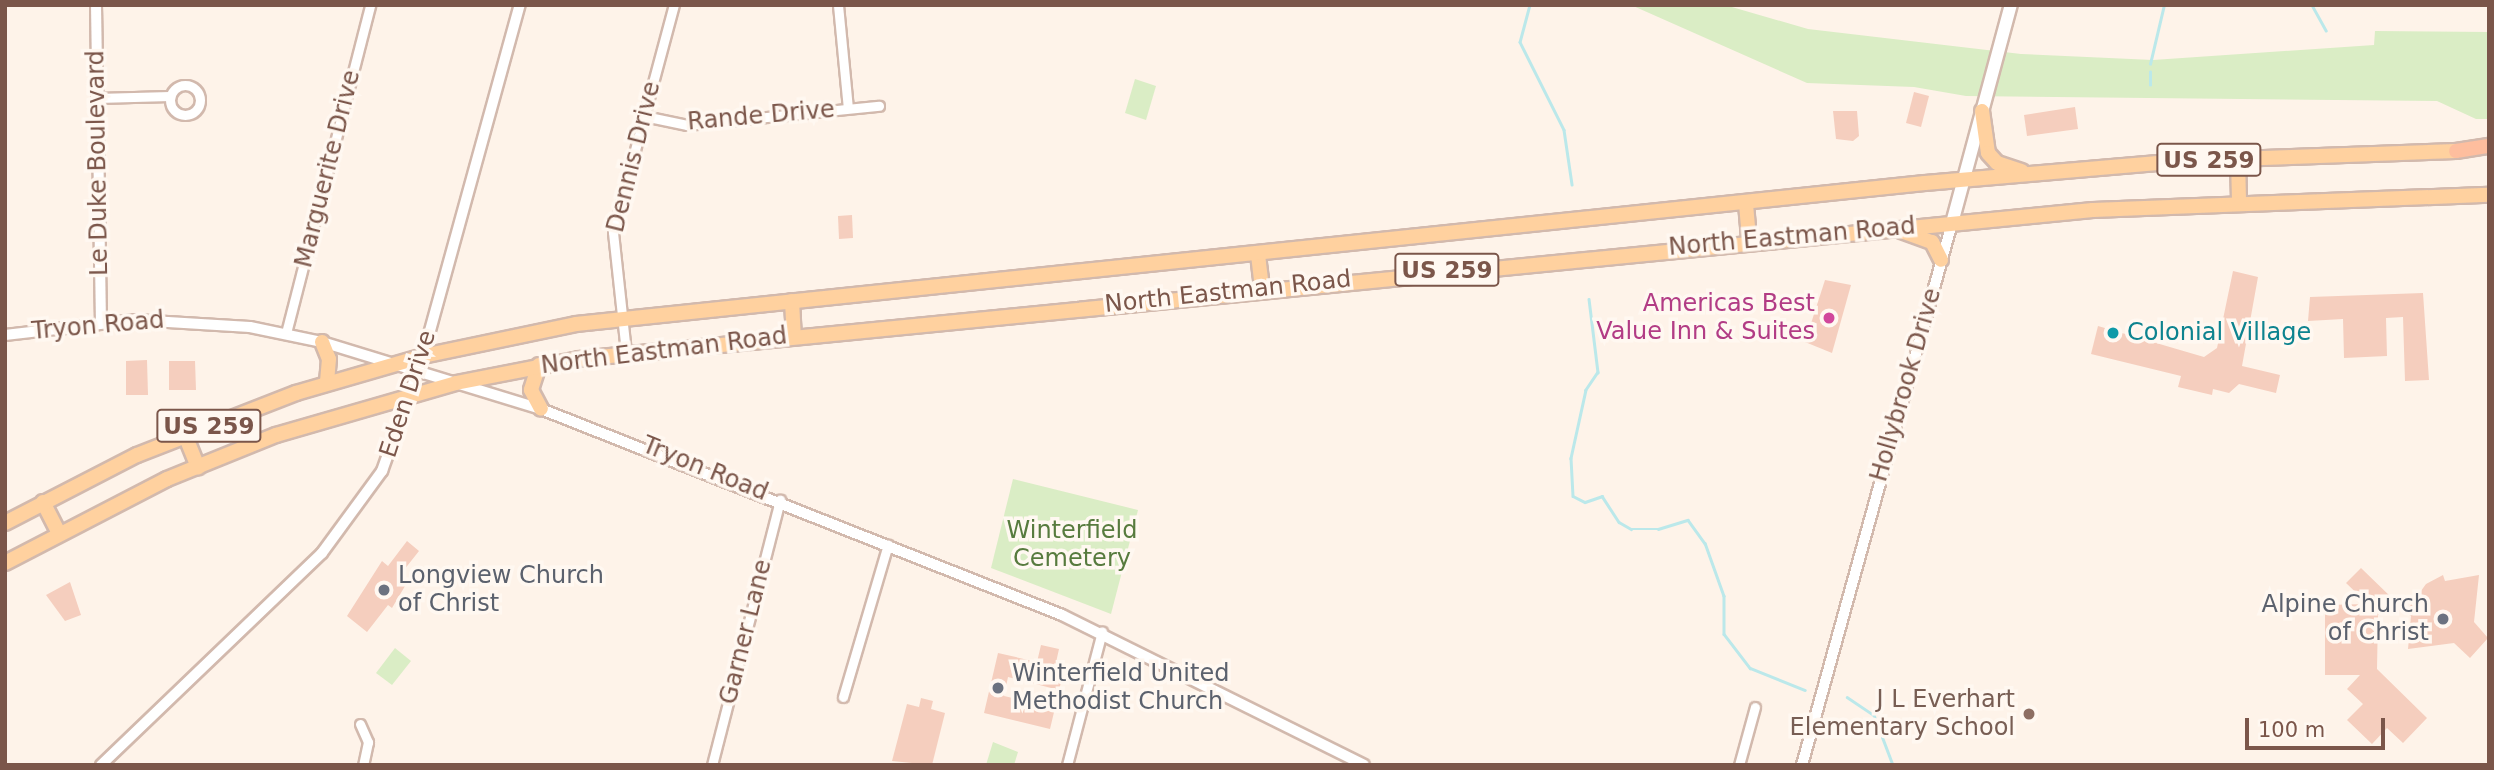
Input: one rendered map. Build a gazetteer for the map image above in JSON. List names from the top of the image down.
{
  "streets": {
    "highway": ["US 259", "North Eastman Road"],
    "main road": ["Hollybrook Drive"],
    "street": [
      "Rande Drive",
      "Dennis Drive",
      "Le Duke Boulevard",
      "Marguerite Drive",
      "Tryon Road",
      "Eden Drive",
      "Garner Lane"
    ]
  },
  "crossings": [
    ["Rande Drive", "Dennis Drive"],
    ["Dennis Drive", "North Eastman Road"],
    ["Le Duke Boulevard", "Tryon Road"],
    ["Marguerite Drive", "Tryon Road"],
    ["North Eastman Road", "Tryon Road"],
    ["North Eastman Road", "Hollybrook Drive"],
    ["North Eastman Road", "Eden Drive"],
    ["Tryon Road", "Eden Drive"],
    ["Tryon Road", "Garner Lane"]
  ],
  "parks": ["Winterfield Cemetery"],
  "places": [
    "Americas Best Value Inn & Suites",
    "Colonial Village",
    "Longview Church of Christ",
    "Alpine Church of Christ",
    "Winterfield United Methodist Church",
    "J L Everhart Elementary School"
  ],
  "scale_bar": "100 m"
}
